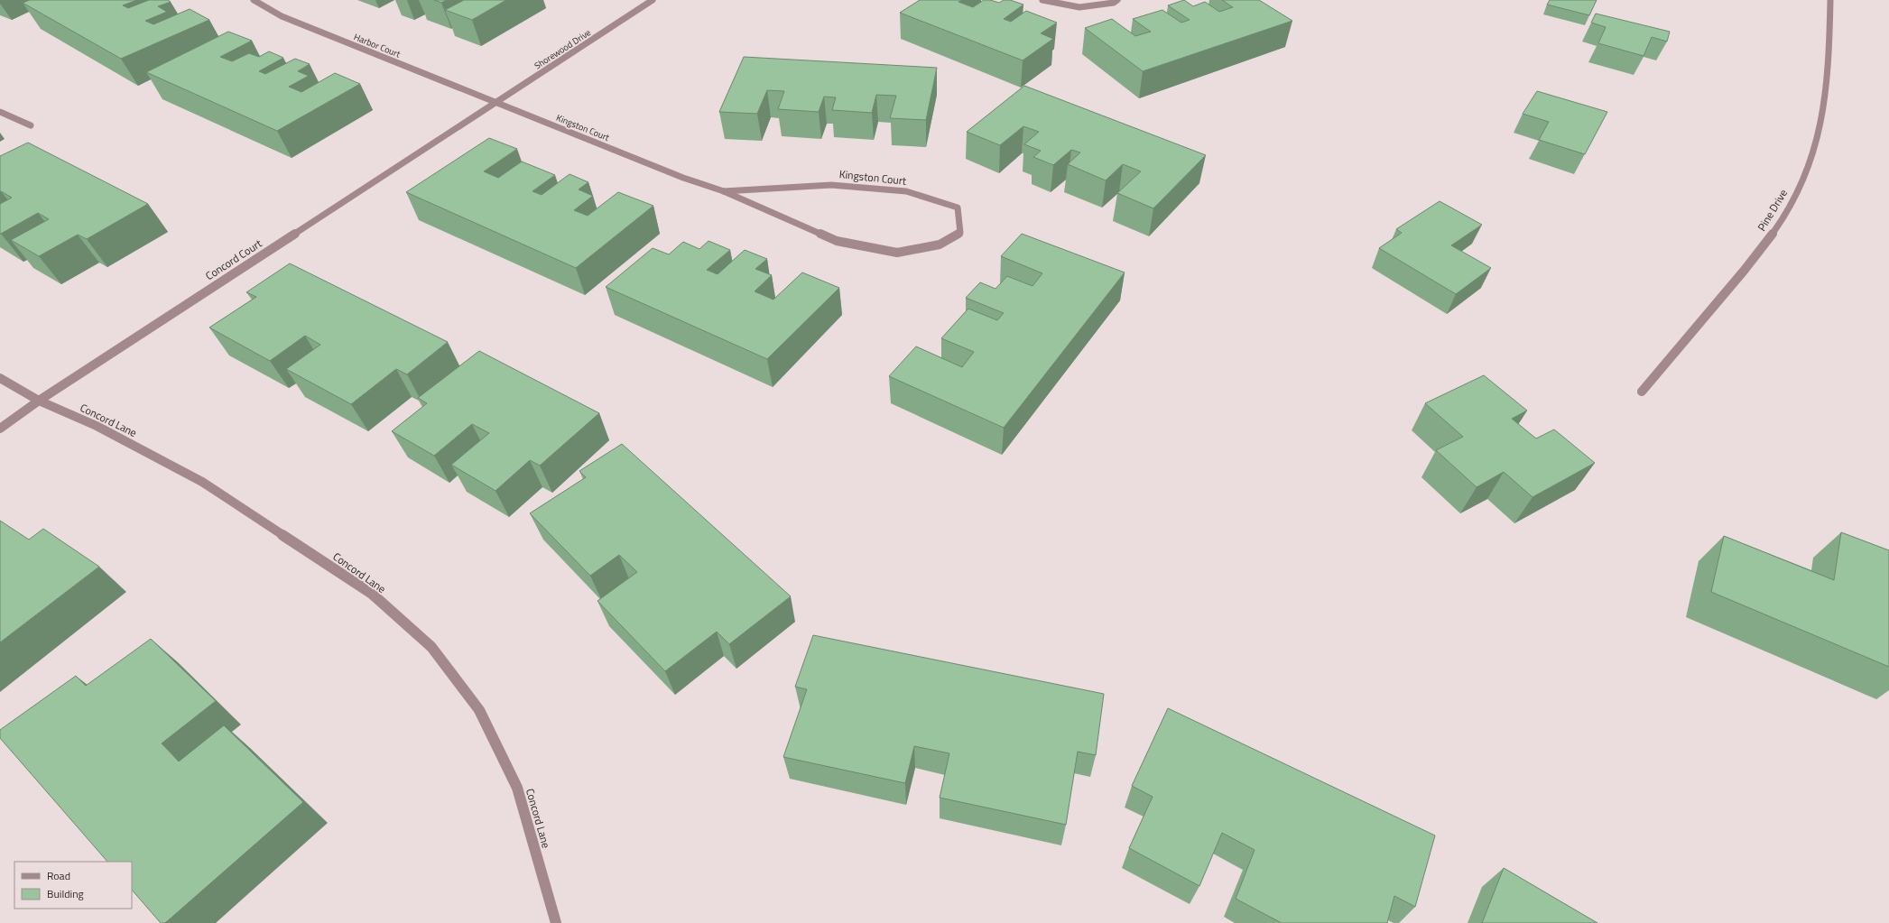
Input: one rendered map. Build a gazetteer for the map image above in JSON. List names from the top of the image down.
{
  "streets": {
    "street": [
      "Harbor Court",
      "Shorewood Drive",
      "Kingston Court",
      "Pine Drive",
      "Concord Court",
      "Concord Lane"
    ]
  },
  "crossings": [
    ["Harbor Court", "Shorewood Drive"],
    ["Harbor Court", "Kingston Court"],
    ["Shorewood Drive", "Kingston Court"],
    ["Shorewood Drive", "Concord Court"],
    ["Concord Court", "Concord Lane"]
  ],
  "legend": ["Road", "Building"]
}
